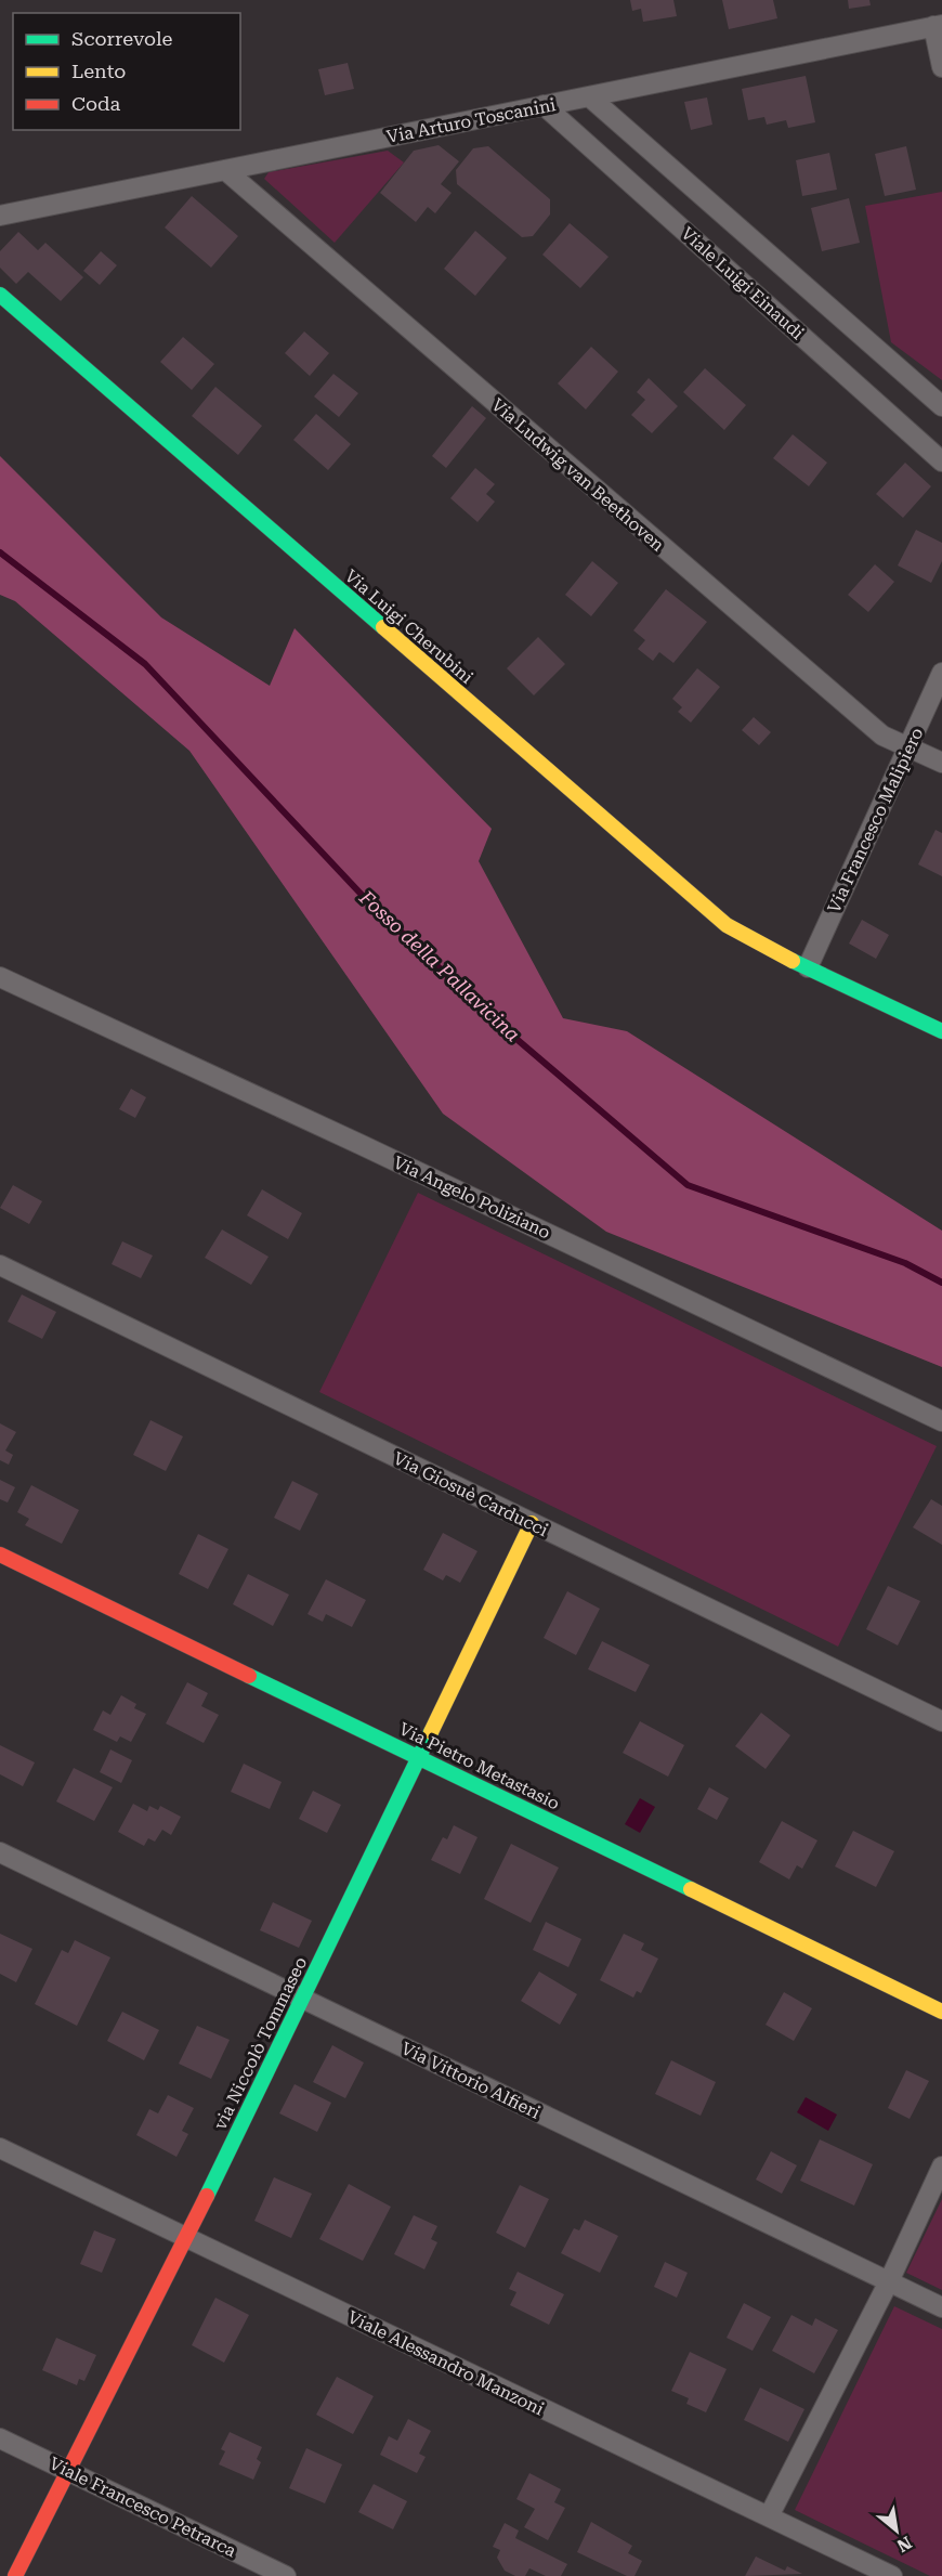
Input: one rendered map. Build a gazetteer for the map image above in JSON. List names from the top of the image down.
{
  "streets": {
    "street": [
      "Via Arturo Toscanini",
      "Viale Luigi Einaudi",
      "Via Ludwig van Beethoven",
      "Via Luigi Cherubini",
      "Via Francesco Malipiero",
      "Via Angelo Poliziano",
      "Via Giosuè Carducci",
      "Via Pietro Metastasio",
      "via Niccolò Tommaseo",
      "Via Vittorio Alfieri",
      "Viale Alessandro Manzoni",
      "Viale Francesco Petrarca"
    ]
  },
  "crossings": [
    ["Via Arturo Toscanini", "Viale Luigi Einaudi"],
    ["Via Arturo Toscanini", "Via Ludwig van Beethoven"],
    ["Via Ludwig van Beethoven", "Via Francesco Malipiero"],
    ["Via Luigi Cherubini", "Via Francesco Malipiero"],
    ["Via Giosuè Carducci", "via Niccolò Tommaseo"],
    ["Via Pietro Metastasio", "via Niccolò Tommaseo"],
    ["via Niccolò Tommaseo", "Via Vittorio Alfieri"],
    ["via Niccolò Tommaseo", "Viale Alessandro Manzoni"],
    ["via Niccolò Tommaseo", "Viale Francesco Petrarca"]
  ],
  "water": ["Fosso della Pallavicina"],
  "legend": ["Scorrevole", "Lento", "Coda"],
  "north": "bottom right"
}
